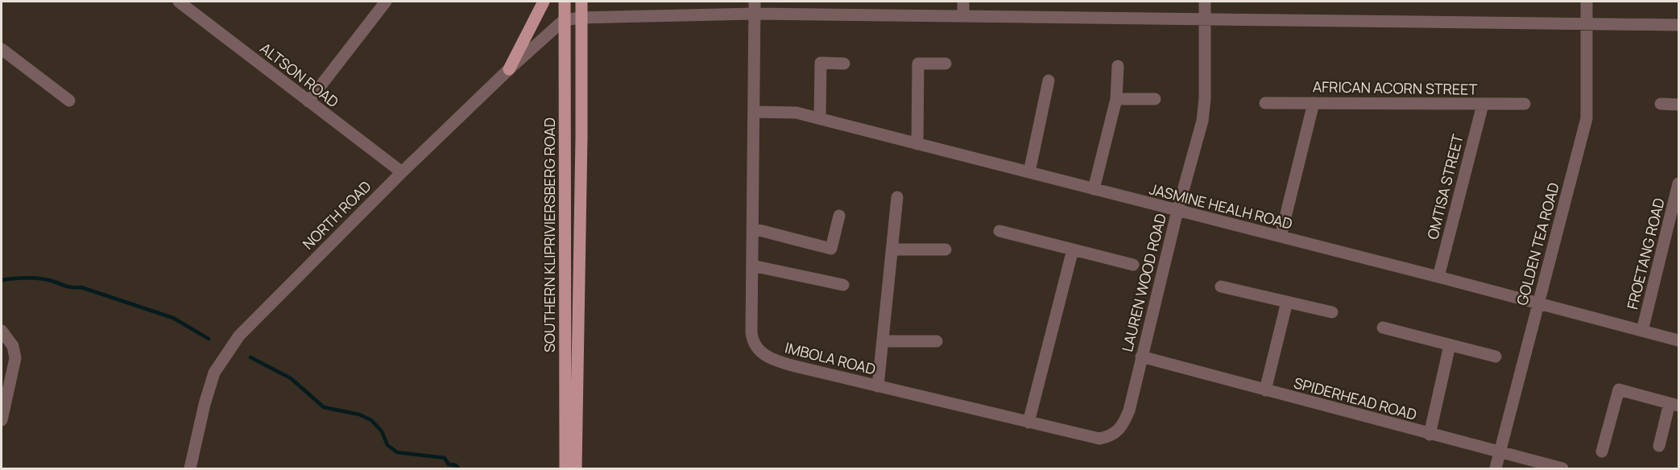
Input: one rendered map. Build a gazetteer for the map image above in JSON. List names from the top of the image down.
{
  "streets": {
    "main road": ["SOUTHERN KLIPRIVIERSBERG ROAD"],
    "street": [
      "ALTSON ROAD",
      "AFRICAN ACORN STREET",
      "OMTISA STREET",
      "JASMINE HEALH ROAD",
      "NORTH ROAD",
      "GOLDEN TEA ROAD",
      "FROETANG ROAD",
      "LAUREN WOOD ROAD",
      "IMBOLA ROAD",
      "SPIDERHEAD ROAD"
    ]
  },
  "crossings": [
    ["ALTSON ROAD", "NORTH ROAD"],
    ["AFRICAN ACORN STREET", "OMTISA STREET"],
    ["OMTISA STREET", "JASMINE HEALH ROAD"],
    ["JASMINE HEALH ROAD", "GOLDEN TEA ROAD"],
    ["JASMINE HEALH ROAD", "FROETANG ROAD"],
    ["JASMINE HEALH ROAD", "LAUREN WOOD ROAD"],
    ["JASMINE HEALH ROAD", "IMBOLA ROAD"],
    ["NORTH ROAD", "SOUTHERN KLIPRIVIERSBERG ROAD"],
    ["GOLDEN TEA ROAD", "SPIDERHEAD ROAD"],
    ["LAUREN WOOD ROAD", "IMBOLA ROAD"],
    ["LAUREN WOOD ROAD", "SPIDERHEAD ROAD"]
  ]
}
